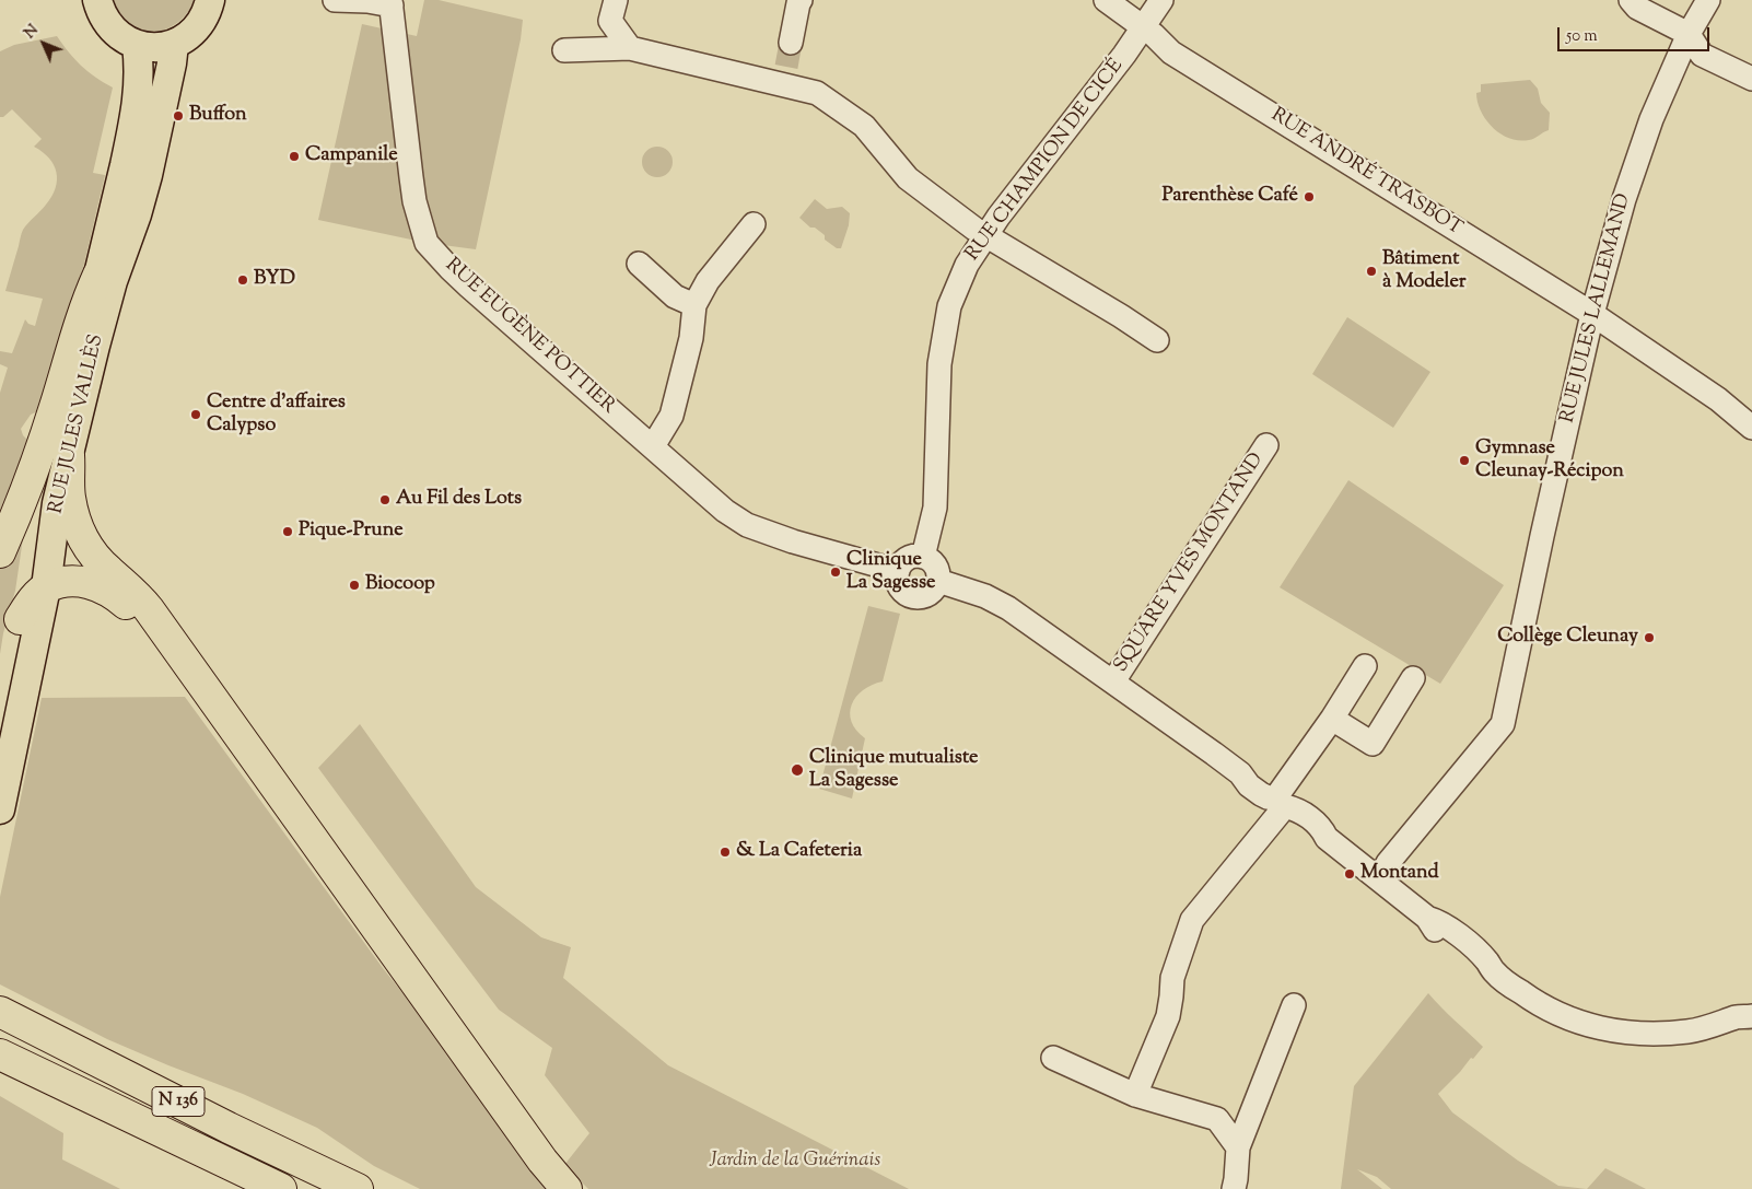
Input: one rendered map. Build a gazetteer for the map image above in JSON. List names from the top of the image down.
{
  "streets": {
    "highway": ["N 136"],
    "main road": ["RUE JULES VALLÈS"],
    "street": [
      "RUE CHAMPION DE CICÉ",
      "RUE ANDRÉ TRASBOT",
      "RUE JULES LALLEMAND",
      "RUE EUGÈNE POTTIER",
      "SQUARE YVES MONTAND"
    ]
  },
  "crossings": [
    ["RUE CHAMPION DE CICÉ", "RUE ANDRÉ TRASBOT"],
    ["RUE CHAMPION DE CICÉ", "RUE EUGÈNE POTTIER"],
    ["RUE ANDRÉ TRASBOT", "RUE JULES LALLEMAND"]
  ],
  "parks": ["Jardin de la Guérinais"],
  "places": [
    "Buffon",
    "Campanile",
    "Parenthèse Café",
    "Bâtiment à Modeler",
    "BYD",
    "Centre d'affaires Calypso",
    "Gymnase Cleunay-Récipon",
    "Au Fil des Lots",
    "Pique-Prune",
    "Clinique La Sagesse",
    "Biocoop",
    "Collège Cleunay",
    "Clinique mutualiste La Sagesse",
    "& La Cafeteria",
    "Montand"
  ],
  "scale_bar": "50 m",
  "north": "top left"
}
